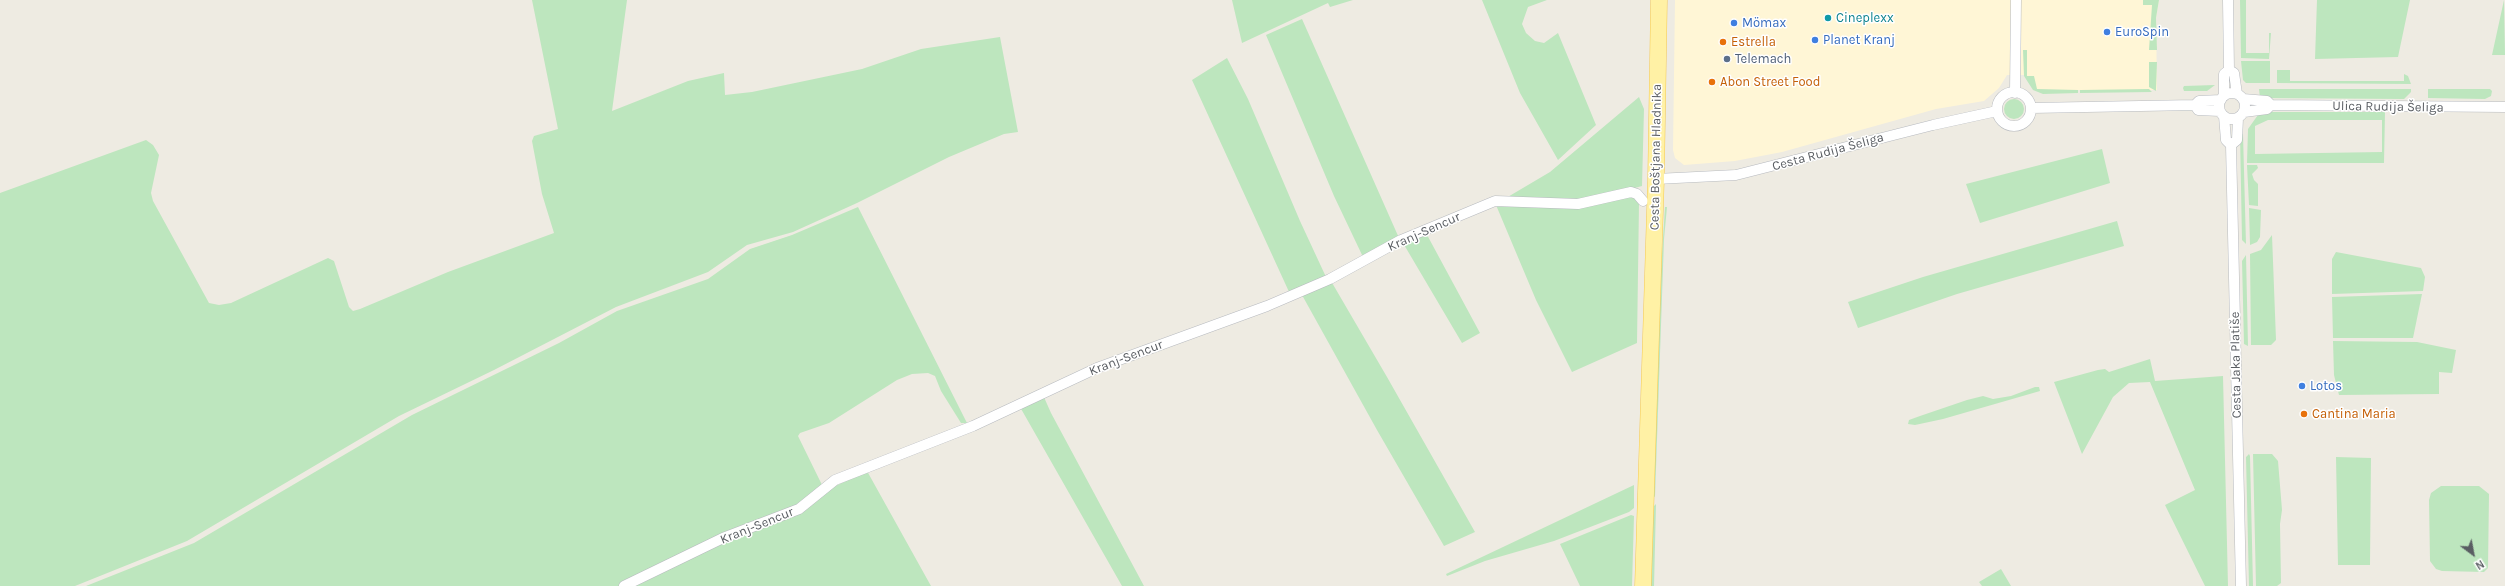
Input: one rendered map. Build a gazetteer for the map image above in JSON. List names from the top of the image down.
{
  "streets": {
    "main road": ["Cesta Boštjana Hladnika"],
    "street": [
      "Ulica Rudija Šeliga",
      "Cesta Rudija Šeliga",
      "Kranj-Sencur",
      "Cesta Jaka Platiše"
    ]
  },
  "crossings": [
    ["Ulica Rudija Šeliga", "Cesta Jaka Platiše"],
    ["Cesta Rudija Šeliga", "Cesta Boštjana Hladnika"]
  ],
  "places": [
    "Cineplexx",
    "Mömax",
    "EuroSpin",
    "Planet Kranj",
    "Estrella",
    "Telemach",
    "Abon Street Food",
    "Lotos",
    "Cantina Maria"
  ],
  "north": "bottom right"
}
